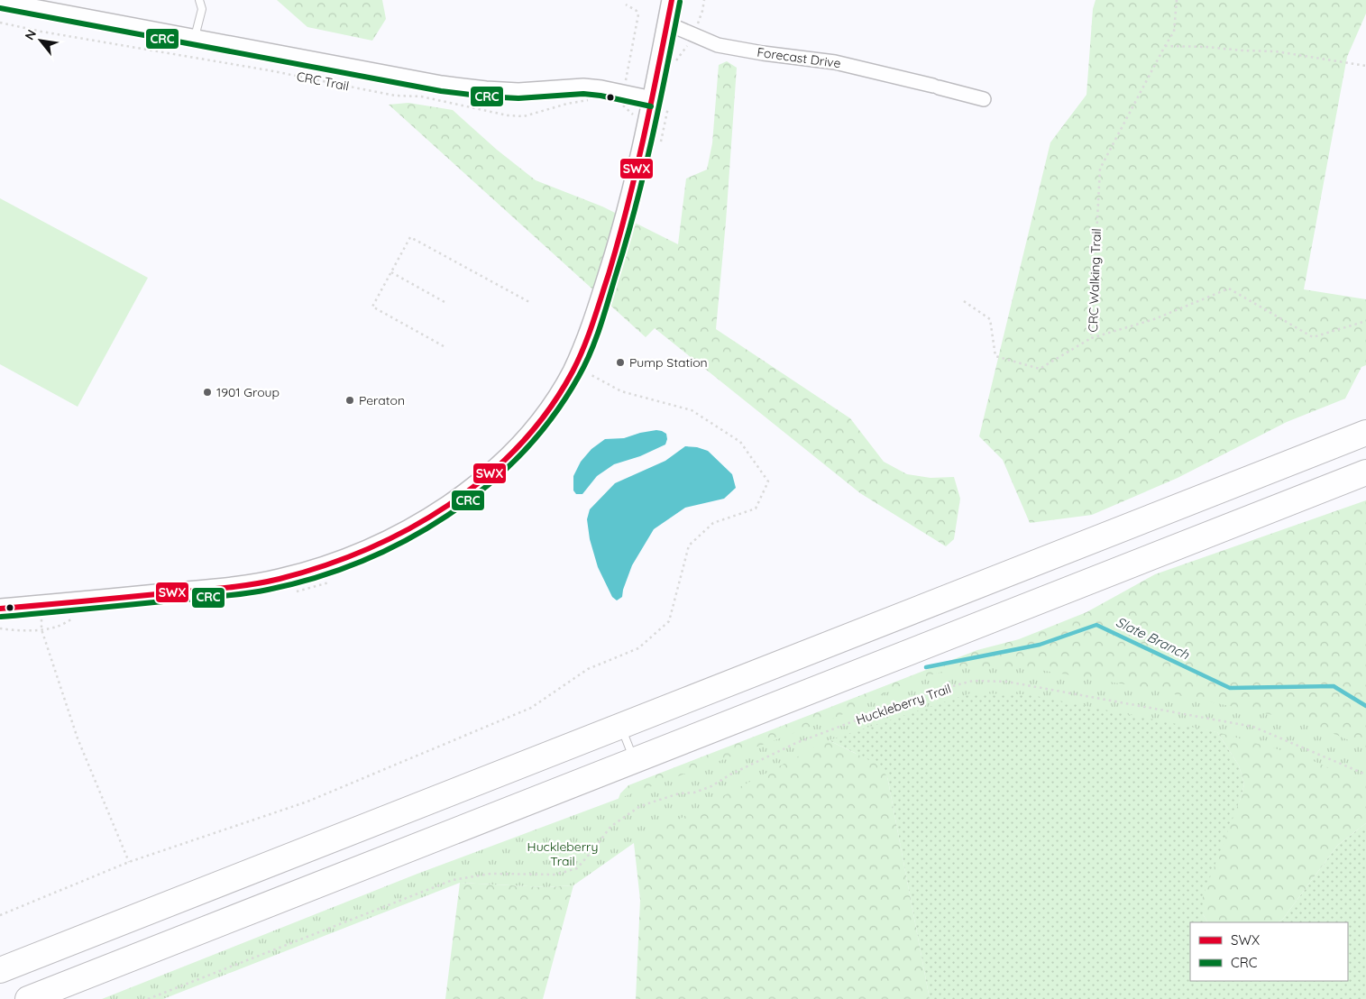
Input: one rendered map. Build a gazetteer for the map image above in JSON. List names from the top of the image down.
{
  "streets": {
    "street": ["Forecast Drive"],
    "path": ["CRC Trail", "CRC Walking Trail", "Huckleberry Trail"]
  },
  "water": ["Slate Branch"],
  "parks": ["Huckleberry Trail"],
  "places": ["Pump Station", "1901 Group", "Peraton"],
  "lines": ["transit line SWX", "transit line CRC"],
  "legend": ["SWX", "CRC"],
  "north": "top left"
}
